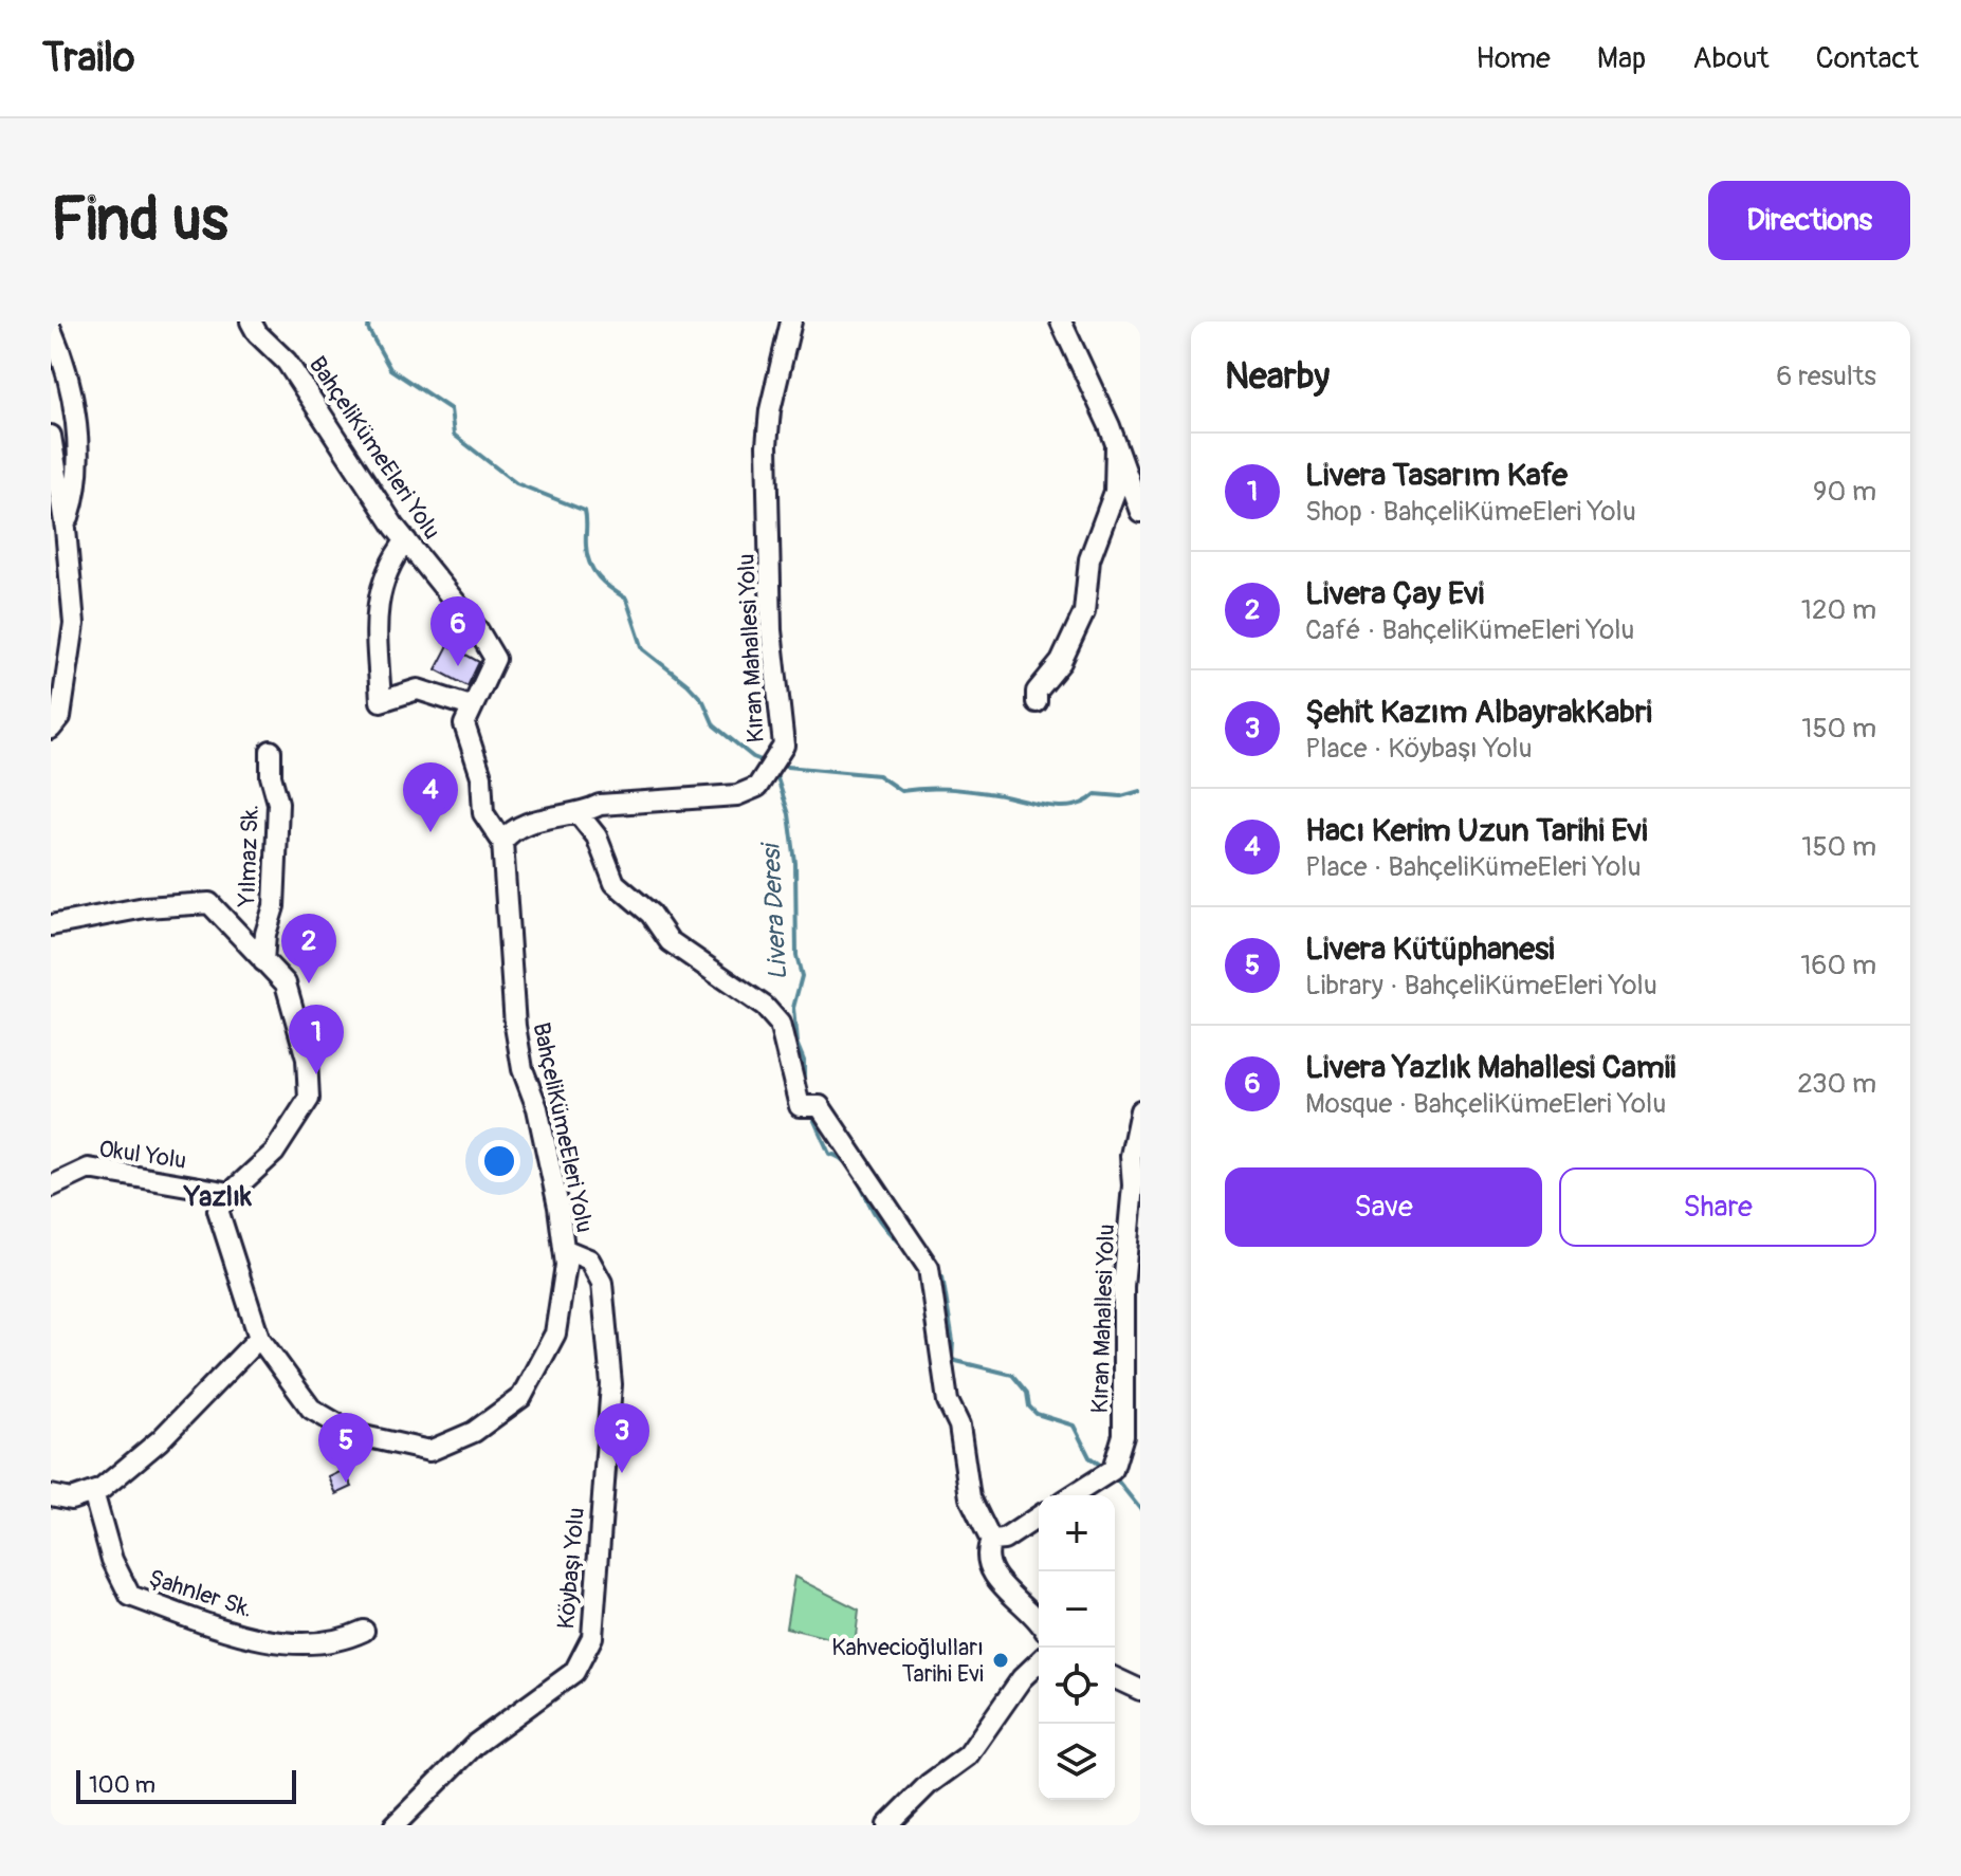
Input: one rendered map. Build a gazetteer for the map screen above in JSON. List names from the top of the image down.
{
  "streets": {
    "street": [
      "BahçeliKümeEleri Yolu",
      "Kıran Mahallesi Yolu",
      "Yılmaz Sk.",
      "Okul Yolu",
      "Köybaşı Yolu",
      "Şahnler Sk."
    ]
  },
  "crossings": [
    ["BahçeliKümeEleri Yolu", "Kıran Mahallesi Yolu"],
    ["BahçeliKümeEleri Yolu", "Okul Yolu"],
    ["BahçeliKümeEleri Yolu", "Köybaşı Yolu"]
  ],
  "districts": ["Yazlık"],
  "water": ["Livera Deresi"],
  "places": ["Kahvecioğlulları Tarihi Evi"],
  "scale_bar": "100 m",
  "page": {
    "header": "Trailo",
    "nav": [
      "Home",
      "Map",
      "About",
      "Contact"
    ],
    "buttons": [
      "Directions",
      ["Save", "Share"]
    ],
    "title": "Find us",
    "heading": ["Nearby", "6 results"],
    "list": [
      {
        "mark": "1",
        "name": "Livera Tasarım Kafe",
        "note": "Shop · BahçeliKümeEleri Yolu",
        "value": "90 m"
      },
      {
        "mark": "2",
        "name": "Livera Çay Evi",
        "note": "Café · BahçeliKümeEleri Yolu",
        "value": "120 m"
      },
      {
        "mark": "3",
        "name": "Şehit Kazım AlbayrakKabri",
        "note": "Place · Köybaşı Yolu",
        "value": "150 m"
      },
      {
        "mark": "4",
        "name": "Hacı Kerim Uzun Tarihi Evi",
        "note": "Place · BahçeliKümeEleri Yolu",
        "value": "150 m"
      },
      {
        "mark": "5",
        "name": "Livera Kütüphanesi",
        "note": "Library · BahçeliKümeEleri Yolu",
        "value": "160 m"
      },
      {
        "mark": "6",
        "name": "Livera Yazlık Mahallesi Camii",
        "note": "Mosque · BahçeliKümeEleri Yolu",
        "value": "230 m"
      }
    ],
    "pins": [
      "6",
      "4",
      "2",
      "1",
      "3",
      "5"
    ],
    "map_buttons": ["+", "−"],
    "scale": "100 m"
  }
}
